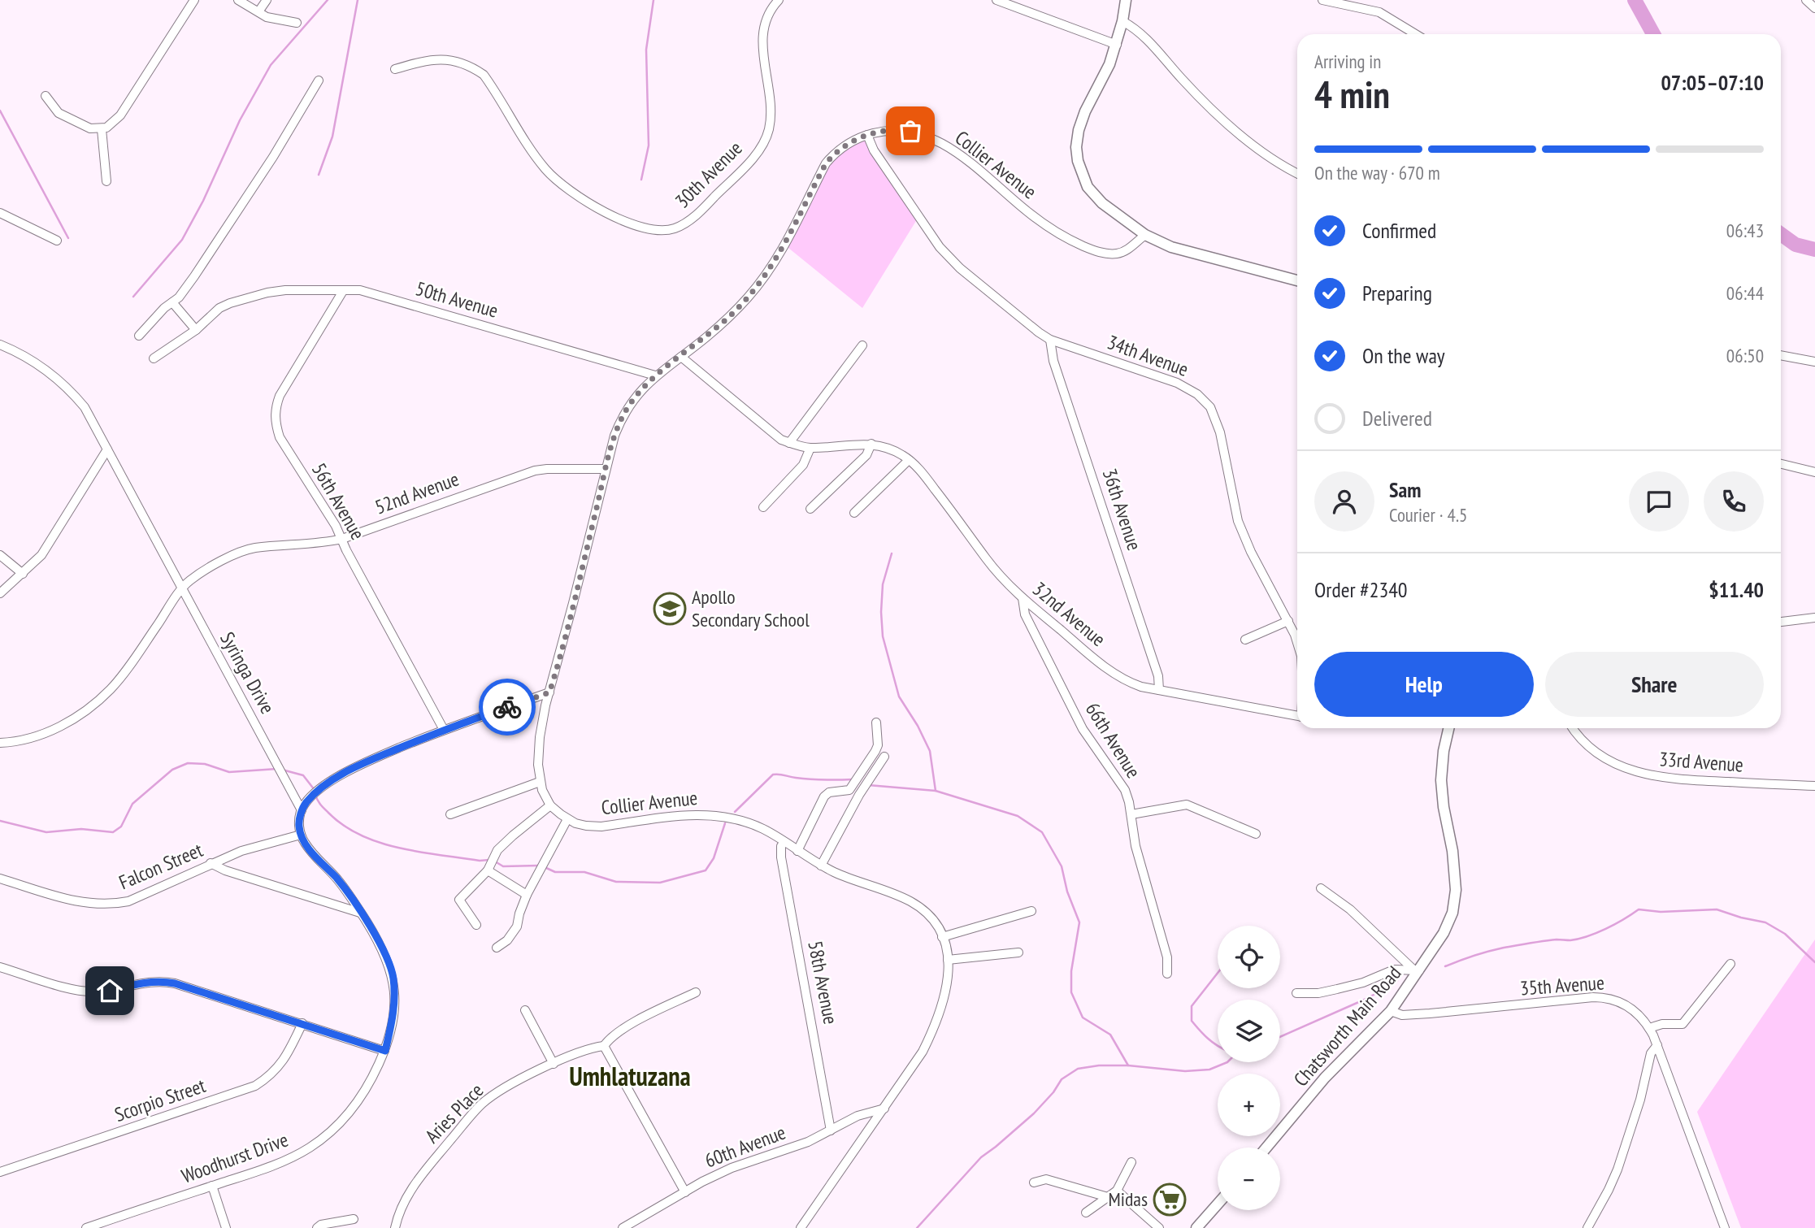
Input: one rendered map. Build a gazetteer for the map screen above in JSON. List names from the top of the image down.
{
  "streets": {
    "street": [
      "Collier Avenue",
      "30th Avenue",
      "50th Avenue",
      "34th Avenue",
      "52nd Avenue",
      "56th Avenue",
      "36th Avenue",
      "32nd Avenue",
      "Syringa Drive",
      "66th Avenue",
      "33rd Avenue",
      "Falcon Street",
      "58th Avenue",
      "35th Avenue",
      "Chatsworth Main Road",
      "Scorpio Street",
      "Aries Place",
      "60th Avenue",
      "Woodhurst Drive"
    ]
  },
  "crossings": [
    ["Collier Avenue", "50th Avenue"],
    ["Collier Avenue", "34th Avenue"],
    ["Collier Avenue", "52nd Avenue"],
    ["Collier Avenue", "32nd Avenue"],
    ["Collier Avenue", "58th Avenue"],
    ["Collier Avenue", "60th Avenue"],
    ["50th Avenue", "56th Avenue"],
    ["34th Avenue", "36th Avenue"],
    ["52nd Avenue", "56th Avenue"],
    ["52nd Avenue", "Syringa Drive"],
    ["36th Avenue", "32nd Avenue"],
    ["32nd Avenue", "66th Avenue"],
    ["Syringa Drive", "Falcon Street"],
    ["58th Avenue", "60th Avenue"],
    ["35th Avenue", "Chatsworth Main Road"]
  ],
  "districts": ["Umhlatuzana"],
  "places": {
    "school or university": ["Apollo Secondary School"],
    "supermarket": ["Midas"]
  },
  "page": {
    "heading": ["4 min", "Arriving in", "07:05–07:10"],
    "panel": [
      "Sam",
      "Courier · 4.5",
      "Order #2340",
      "$11.40"
    ],
    "bar": "On the way · 670 m",
    "list": [
      ["Confirmed", "06:43"],
      ["Preparing", "06:44"],
      ["On the way", "06:50"],
      "Delivered"
    ],
    "buttons": ["Help", "Share"],
    "map_buttons": ["+", "−"]
  }
}
